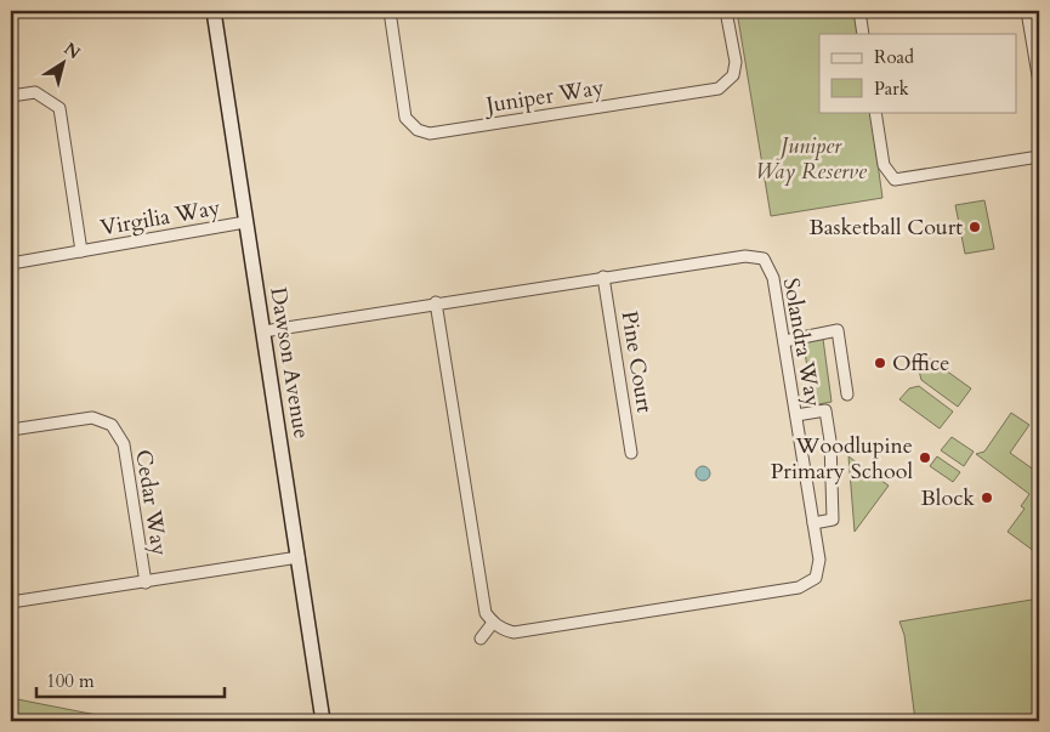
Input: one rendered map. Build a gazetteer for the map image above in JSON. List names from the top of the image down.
{
  "streets": {
    "main road": ["Dawson Avenue"],
    "street": [
      "Juniper Way",
      "Virgilia Way",
      "Solandra Way",
      "Pine Court",
      "Cedar Way"
    ]
  },
  "crossings": [
    ["Virgilia Way", "Dawson Avenue"],
    ["Solandra Way", "Pine Court"],
    ["Solandra Way", "Dawson Avenue"],
    ["Dawson Avenue", "Cedar Way"]
  ],
  "parks": ["Juniper Way Reserve"],
  "places": [
    "Basketball Court",
    "Office",
    "Woodlupine Primary School",
    "Block"
  ],
  "legend": ["Road", "Park"],
  "scale_bar": "100 m",
  "north": "top right"
}
